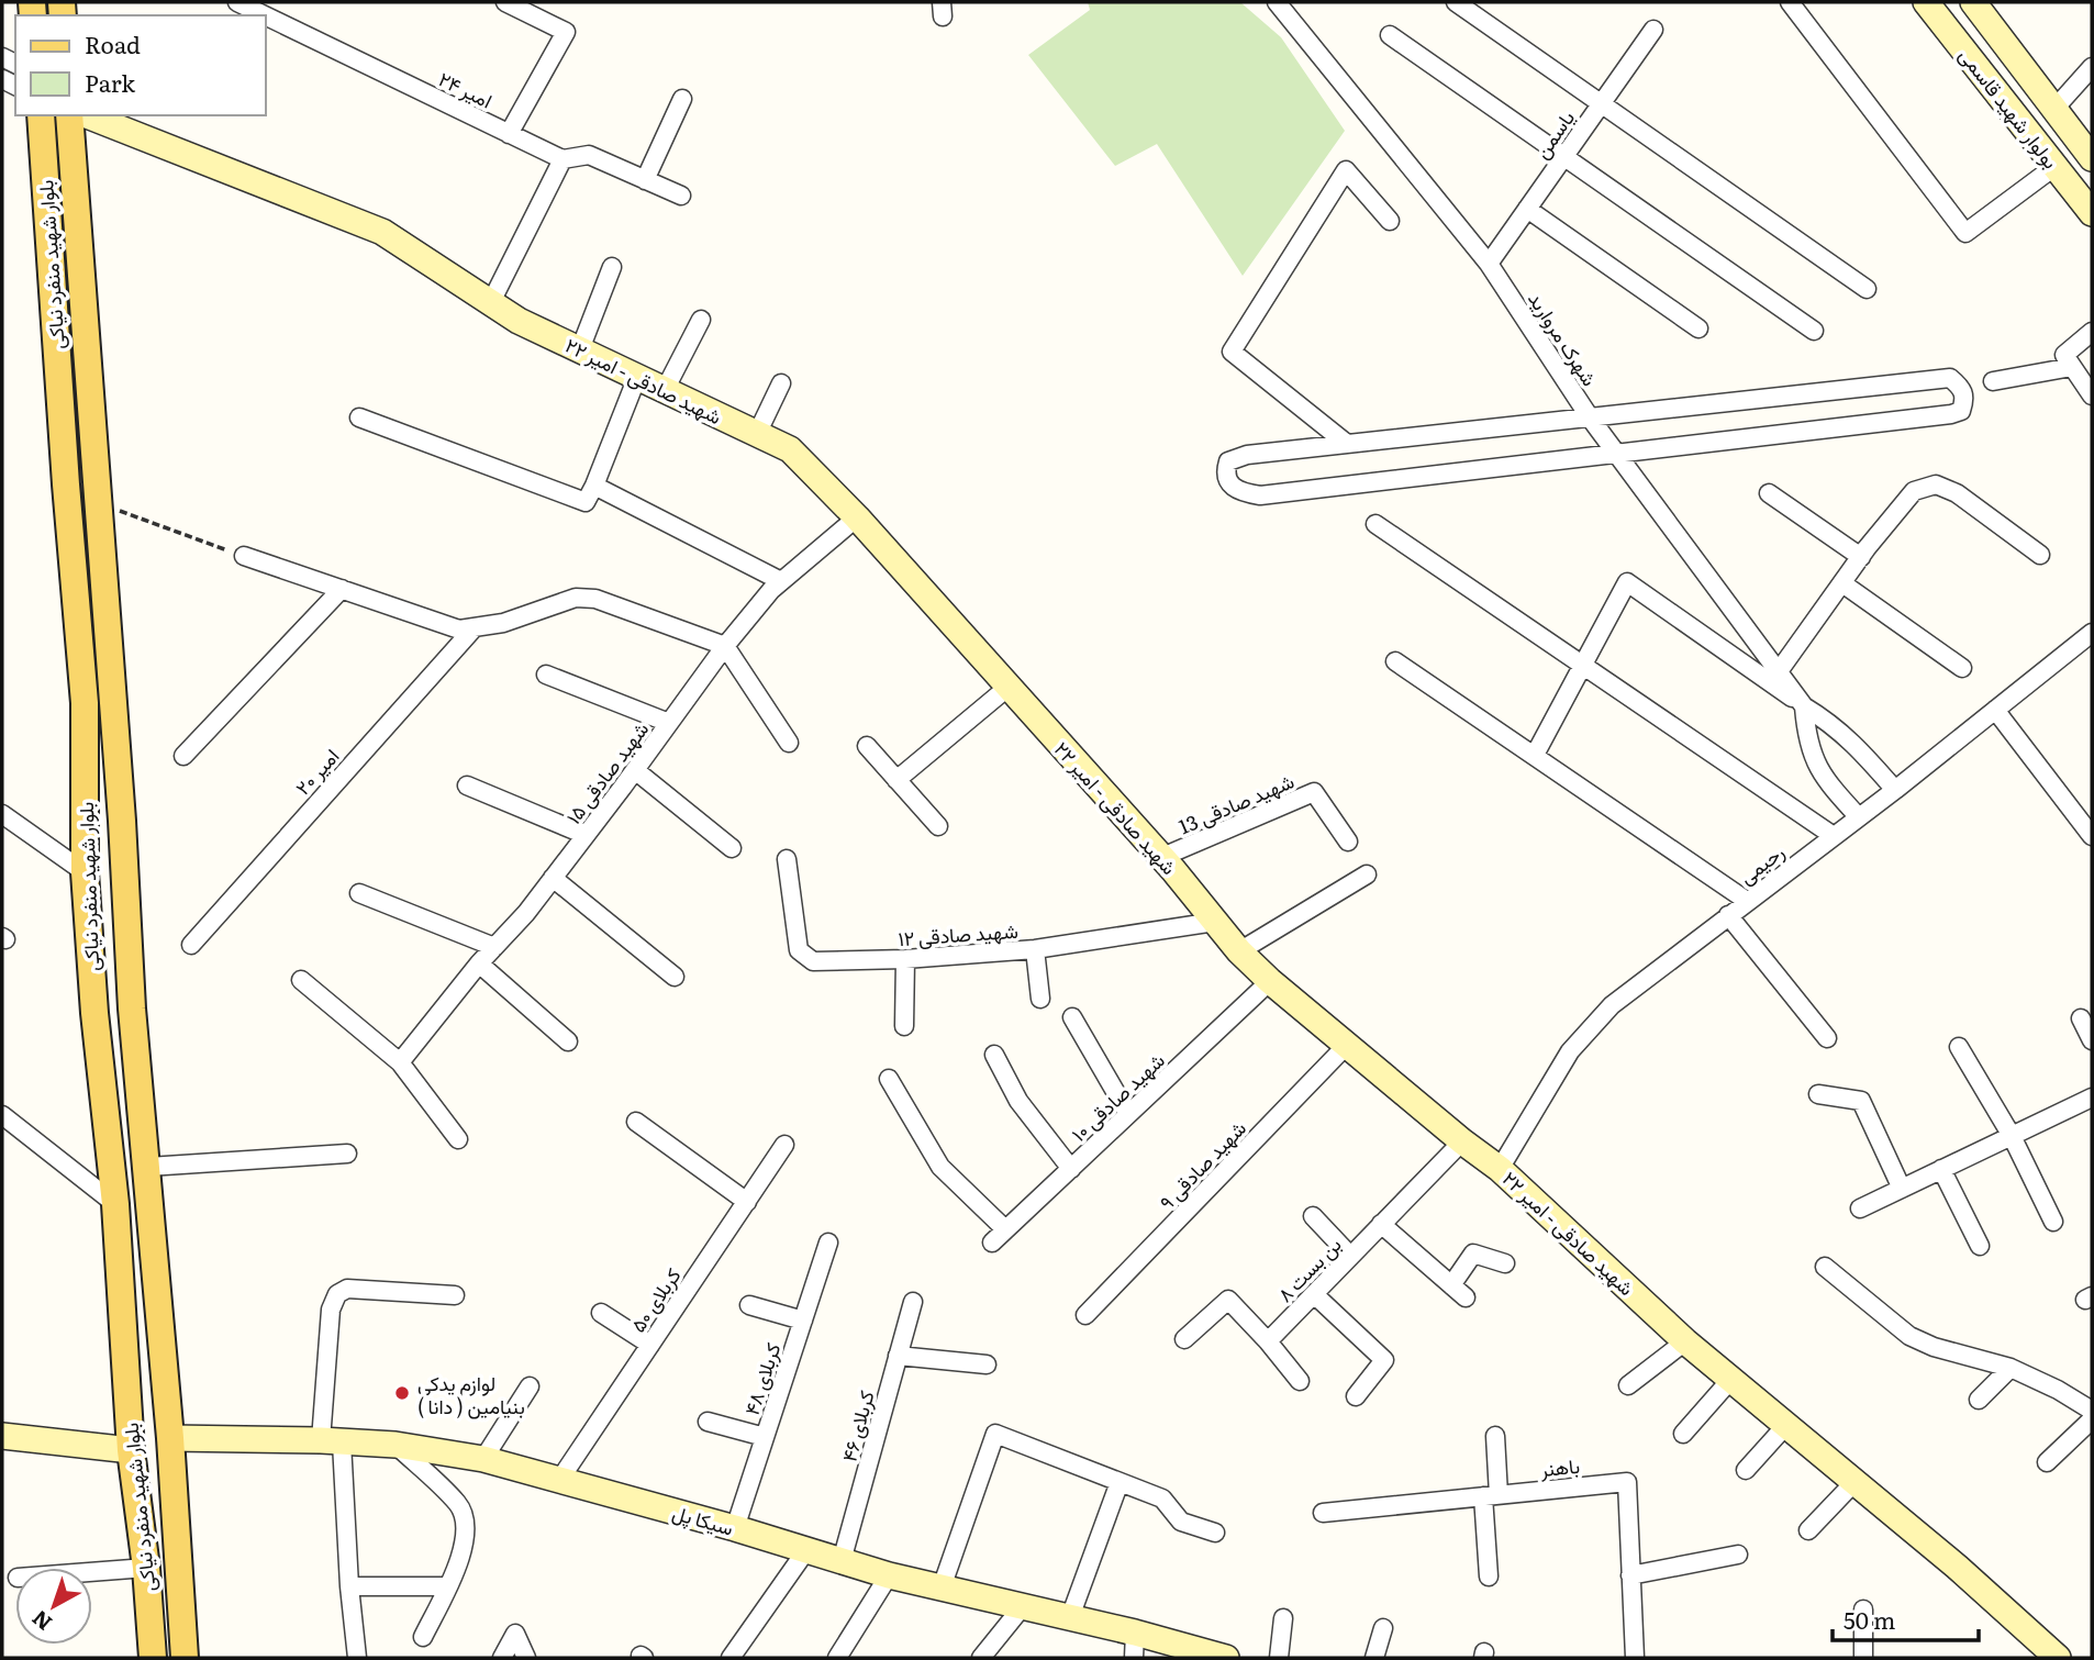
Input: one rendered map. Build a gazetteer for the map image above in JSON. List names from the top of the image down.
{
  "streets": {
    "main road": ["بلوار شهید منفرد نیاکی"],
    "street": [
      "امیر ۲۴",
      "بولوار شهید قاسمی",
      "یاسمن",
      "شهرک مروارید",
      "شهید صادقی - امیر ۲۲",
      "امیر ۲۰",
      "شهید صادقی ۱۵",
      "شهید صادقی 13",
      "رحیمی",
      "شهید صادقی ۱۲",
      "شهید صادقی ۱۰",
      "شهید صادقی ۹",
      "بن بست ۸",
      "کربلای ۵۰",
      "کربلای ۴۸",
      "کربلای ۴۶",
      "باهنر",
      "سیکا پل"
    ]
  },
  "crossings": [
    ["یاسمن", "شهرک مروارید"],
    ["بلوار شهید منفرد نیاکی", "سیکا پل"],
    ["شهرک مروارید", "رحیمی"],
    ["شهید صادقی - امیر ۲۲", "شهید صادقی ۱۵"],
    ["شهید صادقی - امیر ۲۲", "شهید صادقی 13"],
    ["شهید صادقی - امیر ۲۲", "رحیمی"],
    ["شهید صادقی - امیر ۲۲", "شهید صادقی ۱۲"],
    ["شهید صادقی - امیر ۲۲", "شهید صادقی ۱۰"],
    ["شهید صادقی - امیر ۲۲", "شهید صادقی ۹"],
    ["شهید صادقی - امیر ۲۲", "بن بست ۸"],
    ["کربلای ۵۰", "سیکا پل"],
    ["کربلای ۴۸", "سیکا پل"],
    ["کربلای ۴۶", "سیکا پل"]
  ],
  "places": ["لوازم یدکی بنیامین ( دانا )"],
  "legend": ["Road", "Park"],
  "scale_bar": "50 m",
  "north": "bottom left"
}
